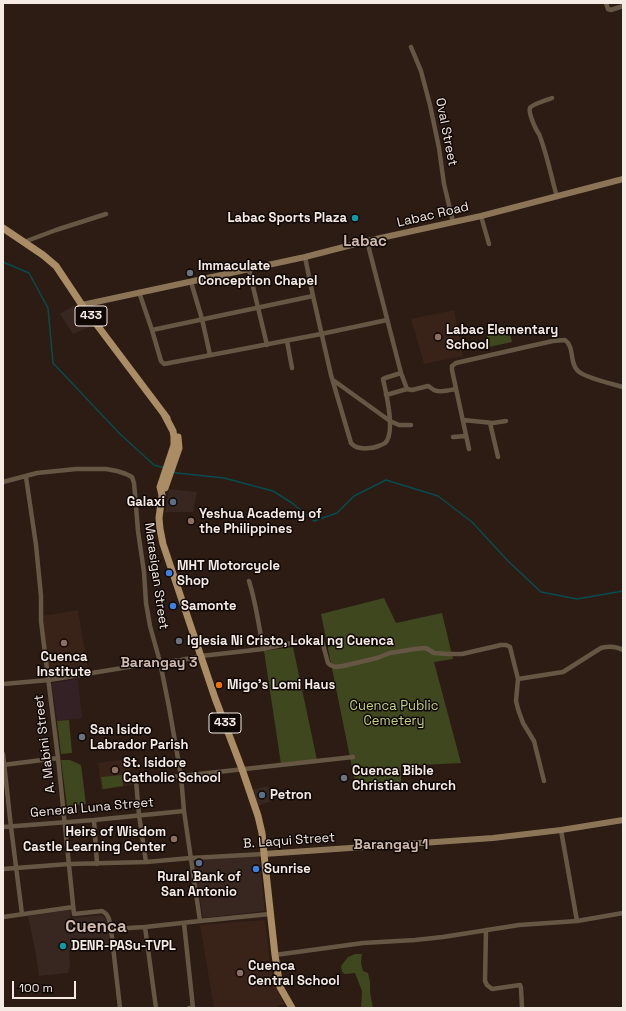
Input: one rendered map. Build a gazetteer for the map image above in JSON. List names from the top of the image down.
{
  "streets": {
    "main road": ["433"],
    "street": [
      "Oval Street",
      "Labac Road",
      "Marasigan Street",
      "A. Mabini Street",
      "General Luna Street",
      "B. Laqui Street"
    ]
  },
  "crossings": [
    ["Oval Street", "Labac Road"],
    ["Labac Road", "433"],
    ["433", "B. Laqui Street"],
    ["Marasigan Street", "A. Mabini Street"],
    ["Marasigan Street", "General Luna Street"],
    ["Marasigan Street", "B. Laqui Street"],
    ["A. Mabini Street", "General Luna Street"],
    ["A. Mabini Street", "B. Laqui Street"]
  ],
  "districts": [
    "Labac",
    "Barangay 3",
    "Barangay 1",
    "Cuenca"
  ],
  "parks": ["Cuenca Public Cemetery"],
  "places": [
    "Labac Sports Plaza",
    "Immaculate Conception Chapel",
    "Labac Elementary School",
    "Galaxi",
    "Yeshua Academy of the Philippines",
    "MHT Motorcycle Shop",
    "Samonte",
    "Iglesia Ni Cristo, Lokal ng Cuenca",
    "Cuenca Institute",
    "Migo's Lomi Haus",
    "San Isidro Labrador Parish",
    "St. Isidore Catholic School",
    "Cuenca Bible Christian church",
    "Petron",
    "Heirs of Wisdom Castle Learning Center",
    "Rural Bank of San Antonio",
    "Sunrise",
    "DENR-PASu-TVPL",
    "Cuenca Central School"
  ],
  "scale_bar": "100 m"
}
